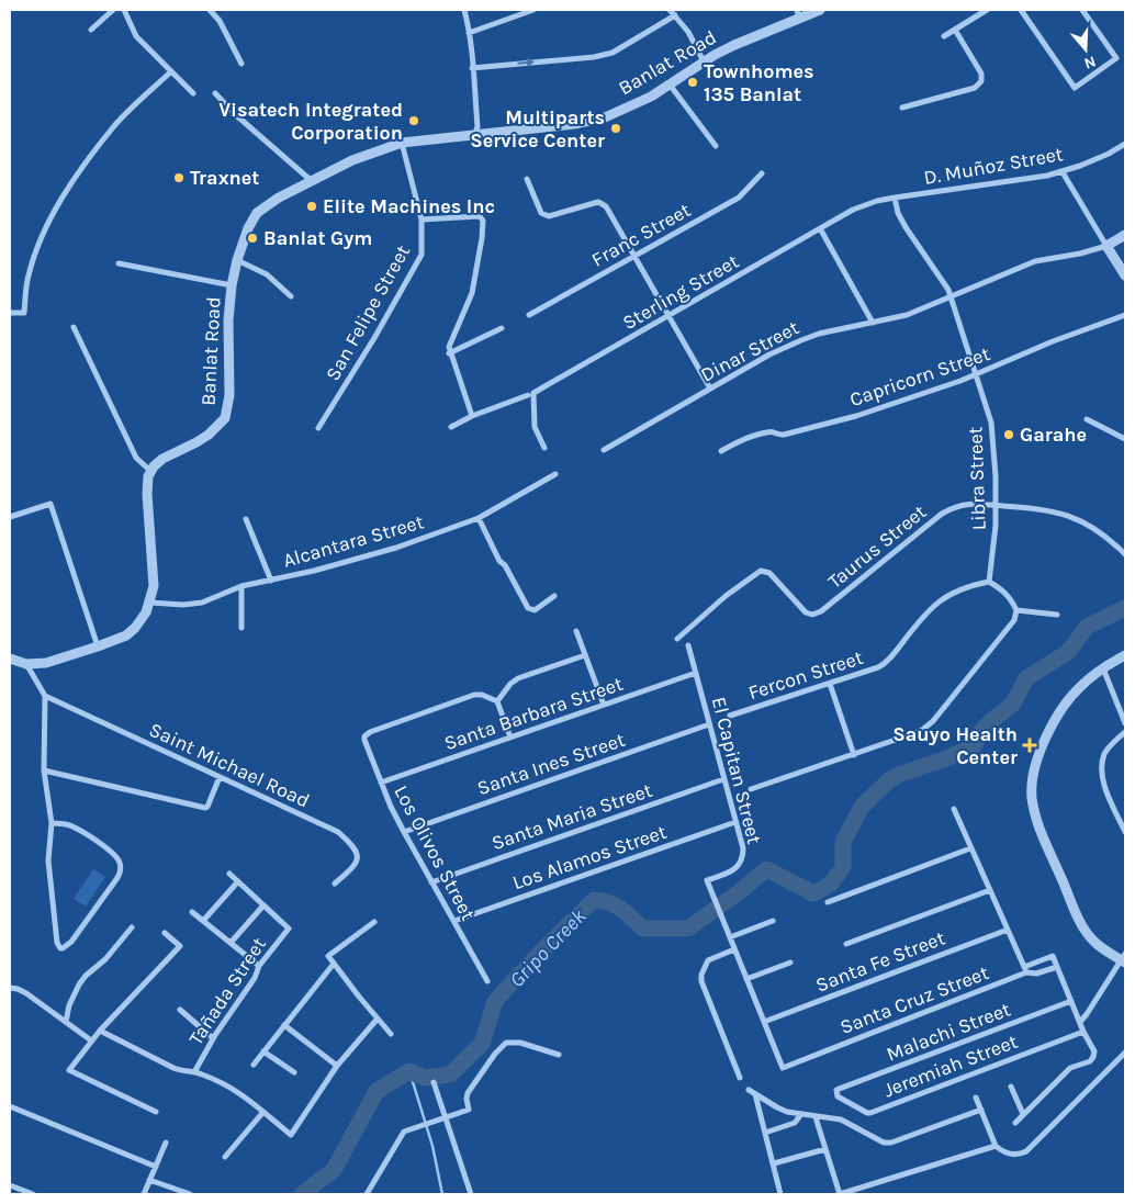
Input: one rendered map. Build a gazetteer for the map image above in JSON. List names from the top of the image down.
{
  "streets": {
    "street": [
      "Banlat Road",
      "D. Muñoz Street",
      "Franc Street",
      "Sterling Street",
      "San Felipe Street",
      "Dinar Street",
      "Capricorn Street",
      "Libra Street",
      "Alcantara Street",
      "Taurus Street",
      "Fercon Street",
      "Santa Barbara Street",
      "Santa Ines Street",
      "Saint Michael Road",
      "El Capitan Street",
      "Santa Maria Street",
      "Los Olivos Street",
      "Los Alamos Street",
      "Santa Fe Street",
      "Tañada Street",
      "Santa Cruz Street",
      "Malachi Street",
      "Jeremiah Street"
    ]
  },
  "crossings": [
    ["Banlat Road", "San Felipe Street"],
    ["D. Muñoz Street", "Sterling Street"],
    ["D. Muñoz Street", "Libra Street"],
    ["Sterling Street", "Libra Street"],
    ["Dinar Street", "Libra Street"],
    ["Capricorn Street", "Libra Street"],
    ["Libra Street", "Taurus Street"],
    ["Libra Street", "Fercon Street"],
    ["Santa Barbara Street", "El Capitan Street"],
    ["Santa Barbara Street", "Los Olivos Street"],
    ["Santa Ines Street", "El Capitan Street"],
    ["Santa Ines Street", "Los Olivos Street"],
    ["El Capitan Street", "Santa Maria Street"],
    ["El Capitan Street", "Los Alamos Street"],
    ["El Capitan Street", "Santa Fe Street"],
    ["El Capitan Street", "Santa Cruz Street"],
    ["Santa Maria Street", "Los Olivos Street"],
    ["Los Olivos Street", "Los Alamos Street"],
    ["Malachi Street", "Jeremiah Street"]
  ],
  "water": ["Gripo Creek"],
  "places": {
    "other": [
      "Townhomes 135 Banlat",
      "Visatech Integrated Corporation",
      "Multiparts Service Center",
      "Traxnet",
      "Elite Machines Inc",
      "Banlat Gym",
      "Garahe"
    ],
    "health": ["Sauyo Health Center"]
  },
  "north": "bottom"
}
